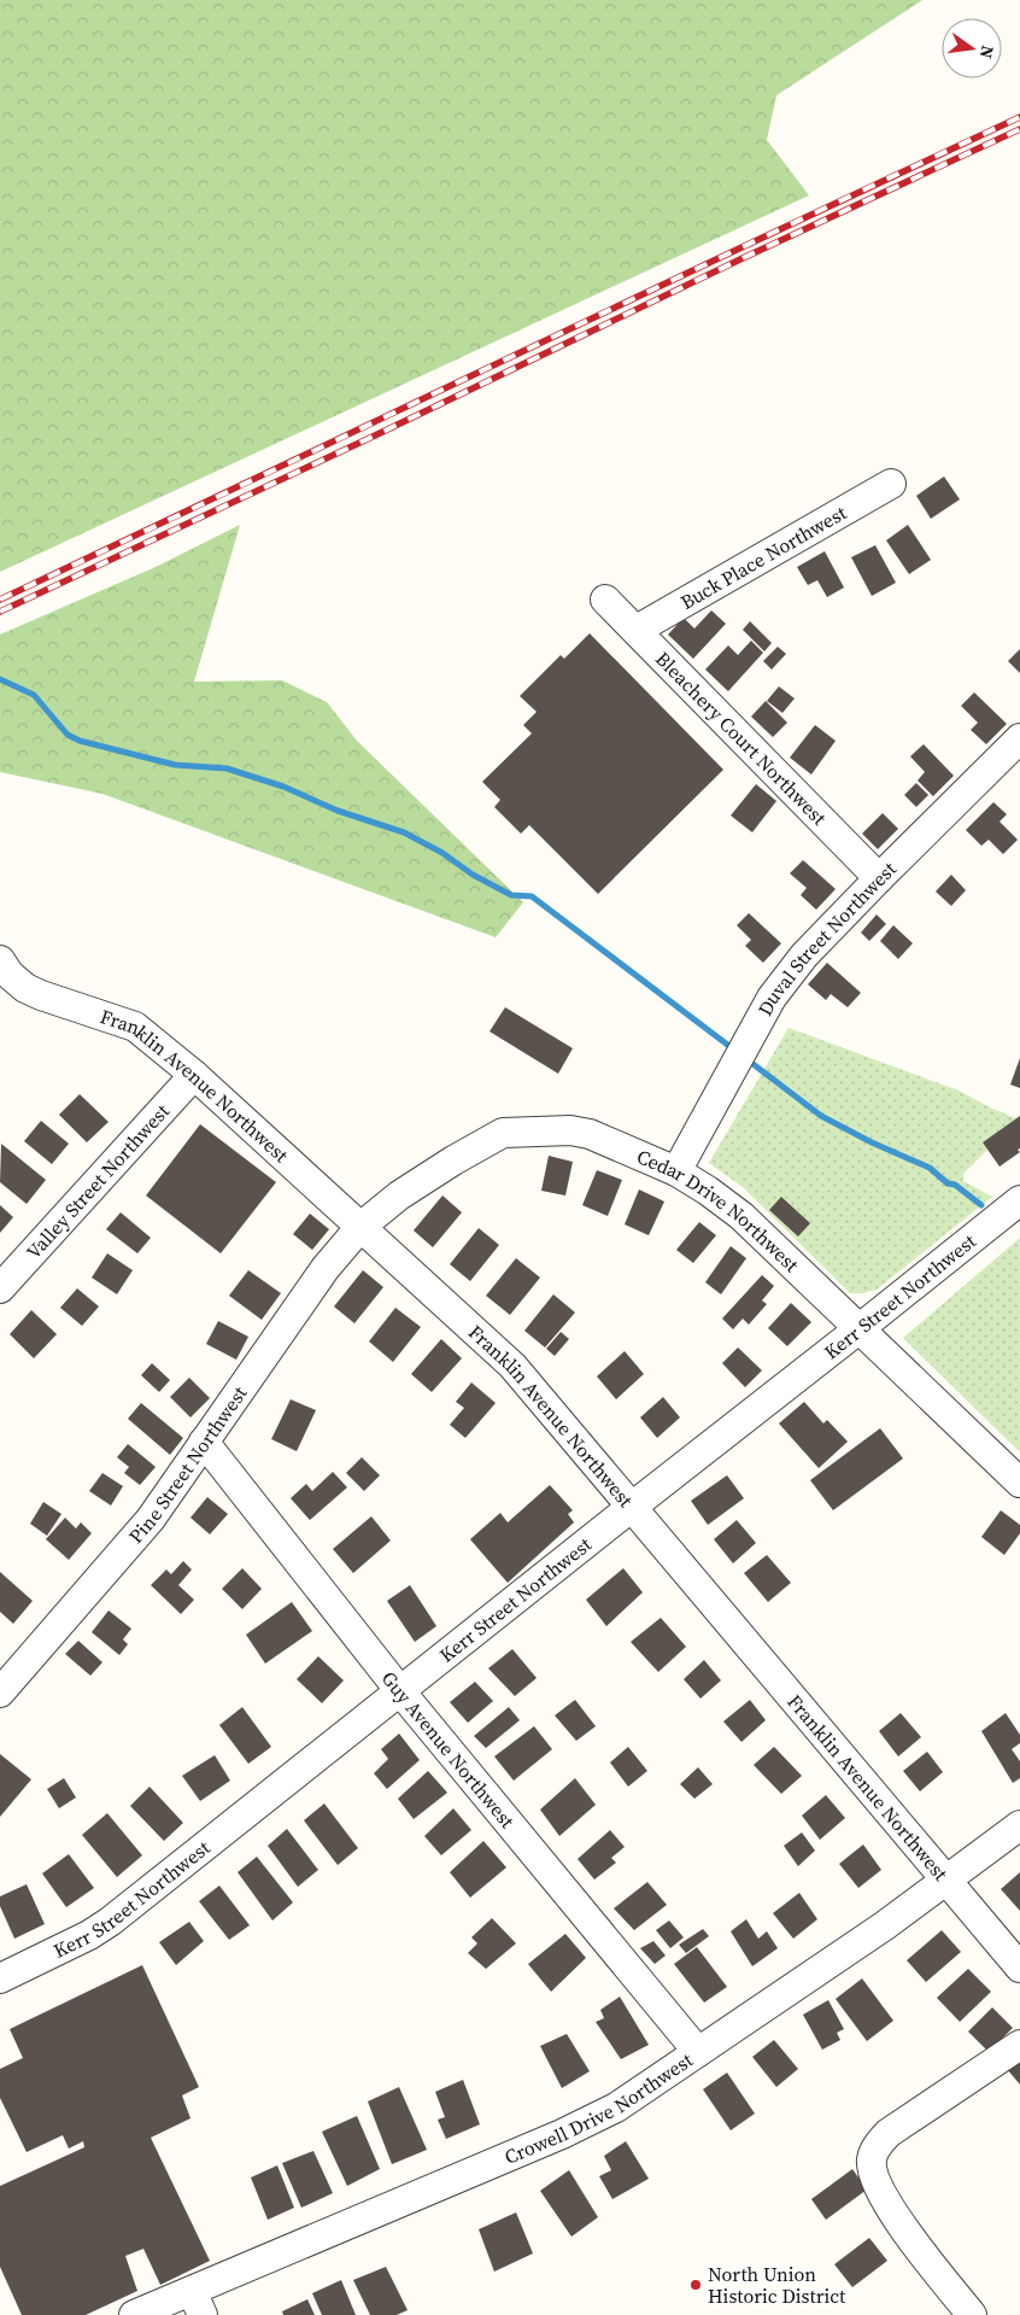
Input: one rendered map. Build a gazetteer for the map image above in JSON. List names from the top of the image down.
{
  "streets": {
    "street": [
      "Buck Place Northwest",
      "Bleachery Court Northwest",
      "Duval Street Northwest",
      "Franklin Avenue Northwest",
      "Valley Street Northwest",
      "Cedar Drive Northwest",
      "Kerr Street Northwest",
      "Pine Street Northwest",
      "Guy Avenue Northwest",
      "Crowell Drive Northwest"
    ]
  },
  "crossings": [
    ["Buck Place Northwest", "Bleachery Court Northwest"],
    ["Bleachery Court Northwest", "Duval Street Northwest"],
    ["Duval Street Northwest", "Cedar Drive Northwest"],
    ["Franklin Avenue Northwest", "Valley Street Northwest"],
    ["Franklin Avenue Northwest", "Cedar Drive Northwest"],
    ["Franklin Avenue Northwest", "Kerr Street Northwest"],
    ["Franklin Avenue Northwest", "Pine Street Northwest"],
    ["Franklin Avenue Northwest", "Crowell Drive Northwest"],
    ["Cedar Drive Northwest", "Kerr Street Northwest"],
    ["Cedar Drive Northwest", "Pine Street Northwest"],
    ["Kerr Street Northwest", "Guy Avenue Northwest"],
    ["Pine Street Northwest", "Guy Avenue Northwest"],
    ["Guy Avenue Northwest", "Crowell Drive Northwest"]
  ],
  "places": ["North Union Historic District"],
  "north": "right"
}
